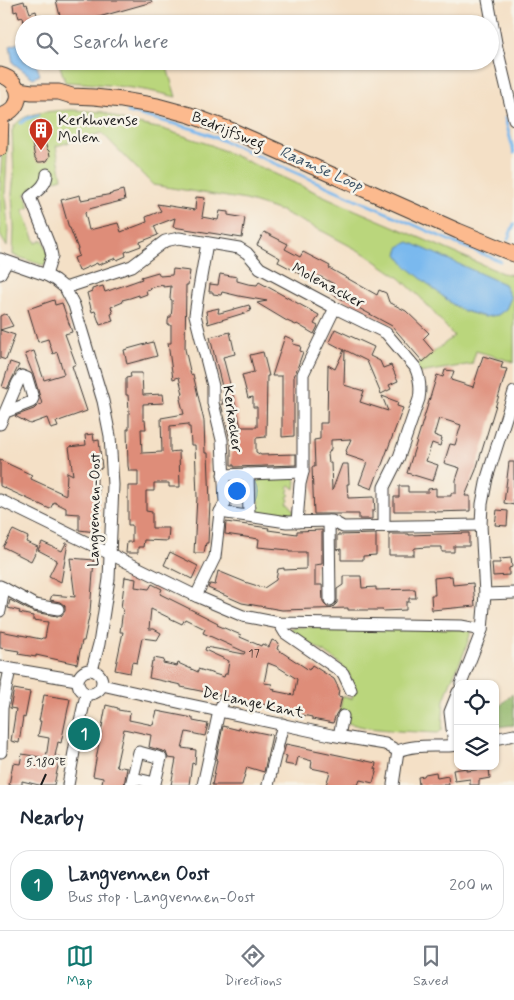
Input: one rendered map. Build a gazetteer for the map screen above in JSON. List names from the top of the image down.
{
  "streets": {
    "main road": ["Bedrijfsweg"],
    "street": [
      "Molenacker",
      "Kerkacker",
      "Langvennen-Oost",
      "De Lange Kant"
    ]
  },
  "crossings": [
    ["Molenacker", "Kerkacker"],
    ["Molenacker", "Langvennen-Oost"],
    ["Langvennen-Oost", "De Lange Kant"]
  ],
  "water": ["Raamse Loop"],
  "places": {
    "building": ["Kerkhovense Molen"]
  },
  "house_numbers": ["17"],
  "page": {
    "search": "Search here",
    "pins": "1",
    "heading": "Nearby",
    "list": [
      {
        "mark": "1",
        "name": "Langvennen Oost",
        "note": "Bus stop · Langvennen-Oost",
        "value": "200 m"
      }
    ],
    "nav": ["Map", "Directions", "Saved"]
  },
  "coordinates": ["5.180°E"]
}
